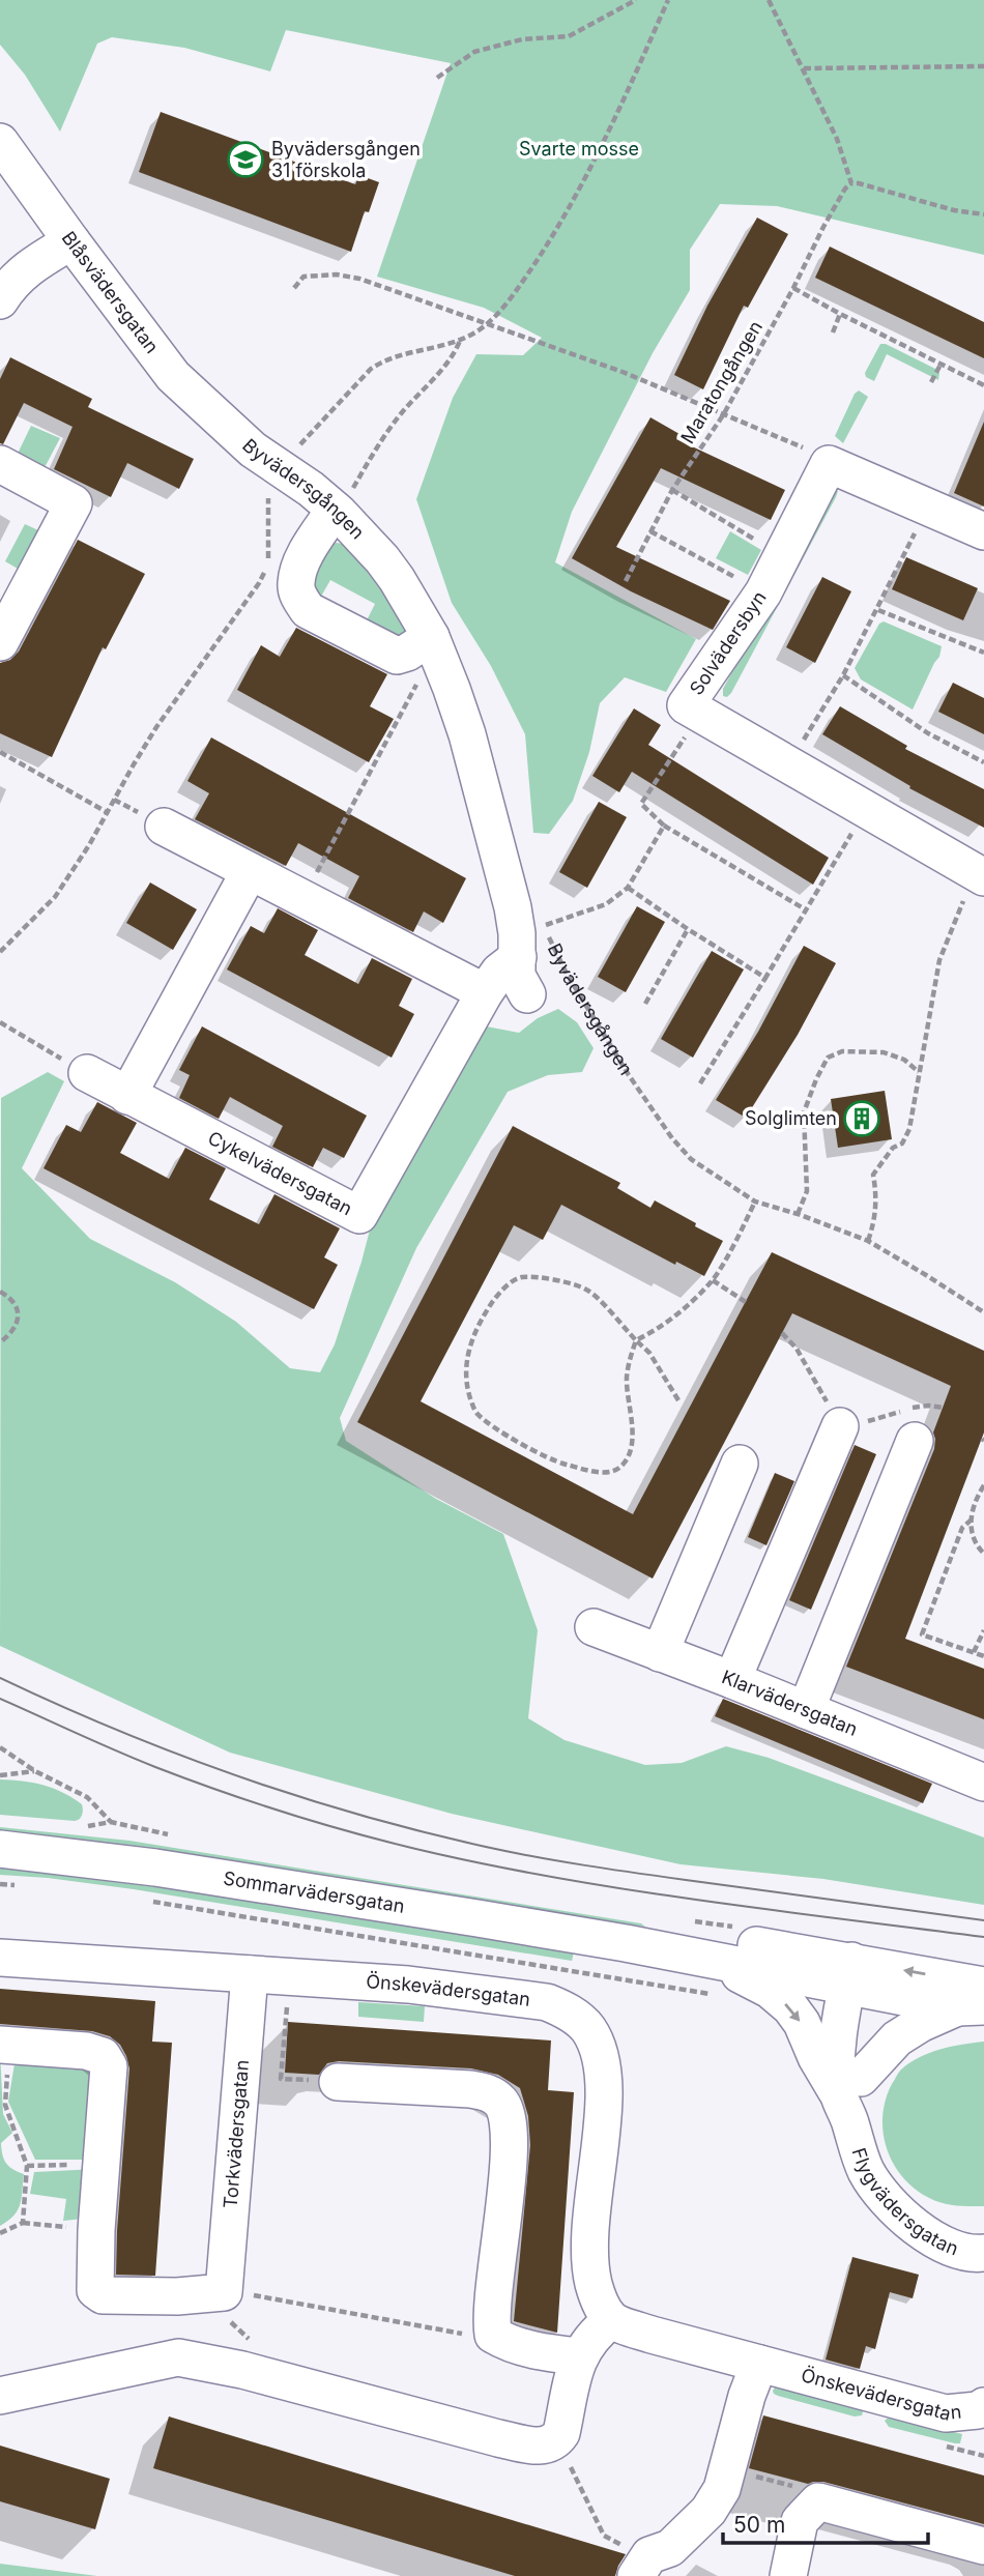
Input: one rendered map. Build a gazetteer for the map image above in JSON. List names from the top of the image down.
{
  "streets": {
    "street": [
      "Blåsvädersgatan",
      "Byvädersgången",
      "Solvädersbyn",
      "Cykelvädersgatan",
      "Klarvädersgatan",
      "Sommarvädersgatan",
      "Önskevädersgatan",
      "Torkvädersgatan",
      "Flygvädersgatan"
    ],
    "path": ["Maratongången"]
  },
  "crossings": [
    ["Blåsvädersgatan", "Byvädersgången"],
    ["Byvädersgången", "Cykelvädersgatan"],
    ["Sommarvädersgatan", "Flygvädersgatan"],
    ["Önskevädersgatan", "Torkvädersgatan"]
  ],
  "parks": ["Svarte mosse"],
  "places": {
    "school or university": ["Byvädersgången 31 förskola"],
    "building": ["Solglimten"]
  },
  "scale_bar": "50 m"
}
